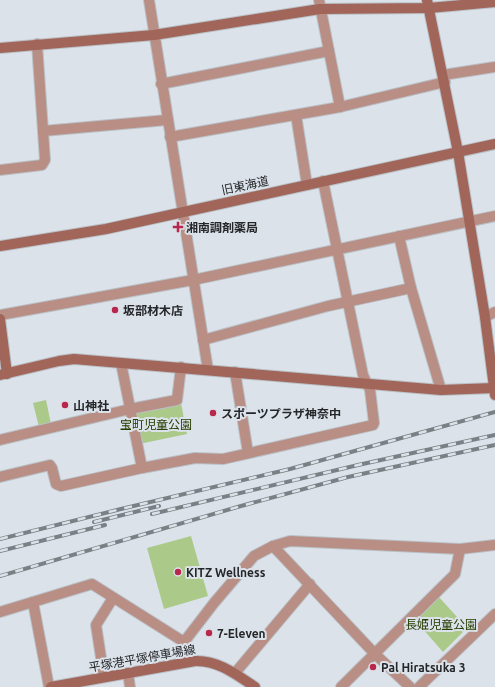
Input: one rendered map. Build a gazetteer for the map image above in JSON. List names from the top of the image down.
{
  "streets": {
    "street": ["旧東海道", "平塚港平塚停車場線"]
  },
  "parks": ["宝町児童公園", "長姫児童公園"],
  "places": {
    "health": ["湘南調剤薬局"],
    "other": [
      "坂部材木店",
      "山神社",
      "スポーツプラザ神奈中",
      "KITZ Wellness",
      "7-Eleven",
      "Pal Hiratsuka 3"
    ]
  }
}
